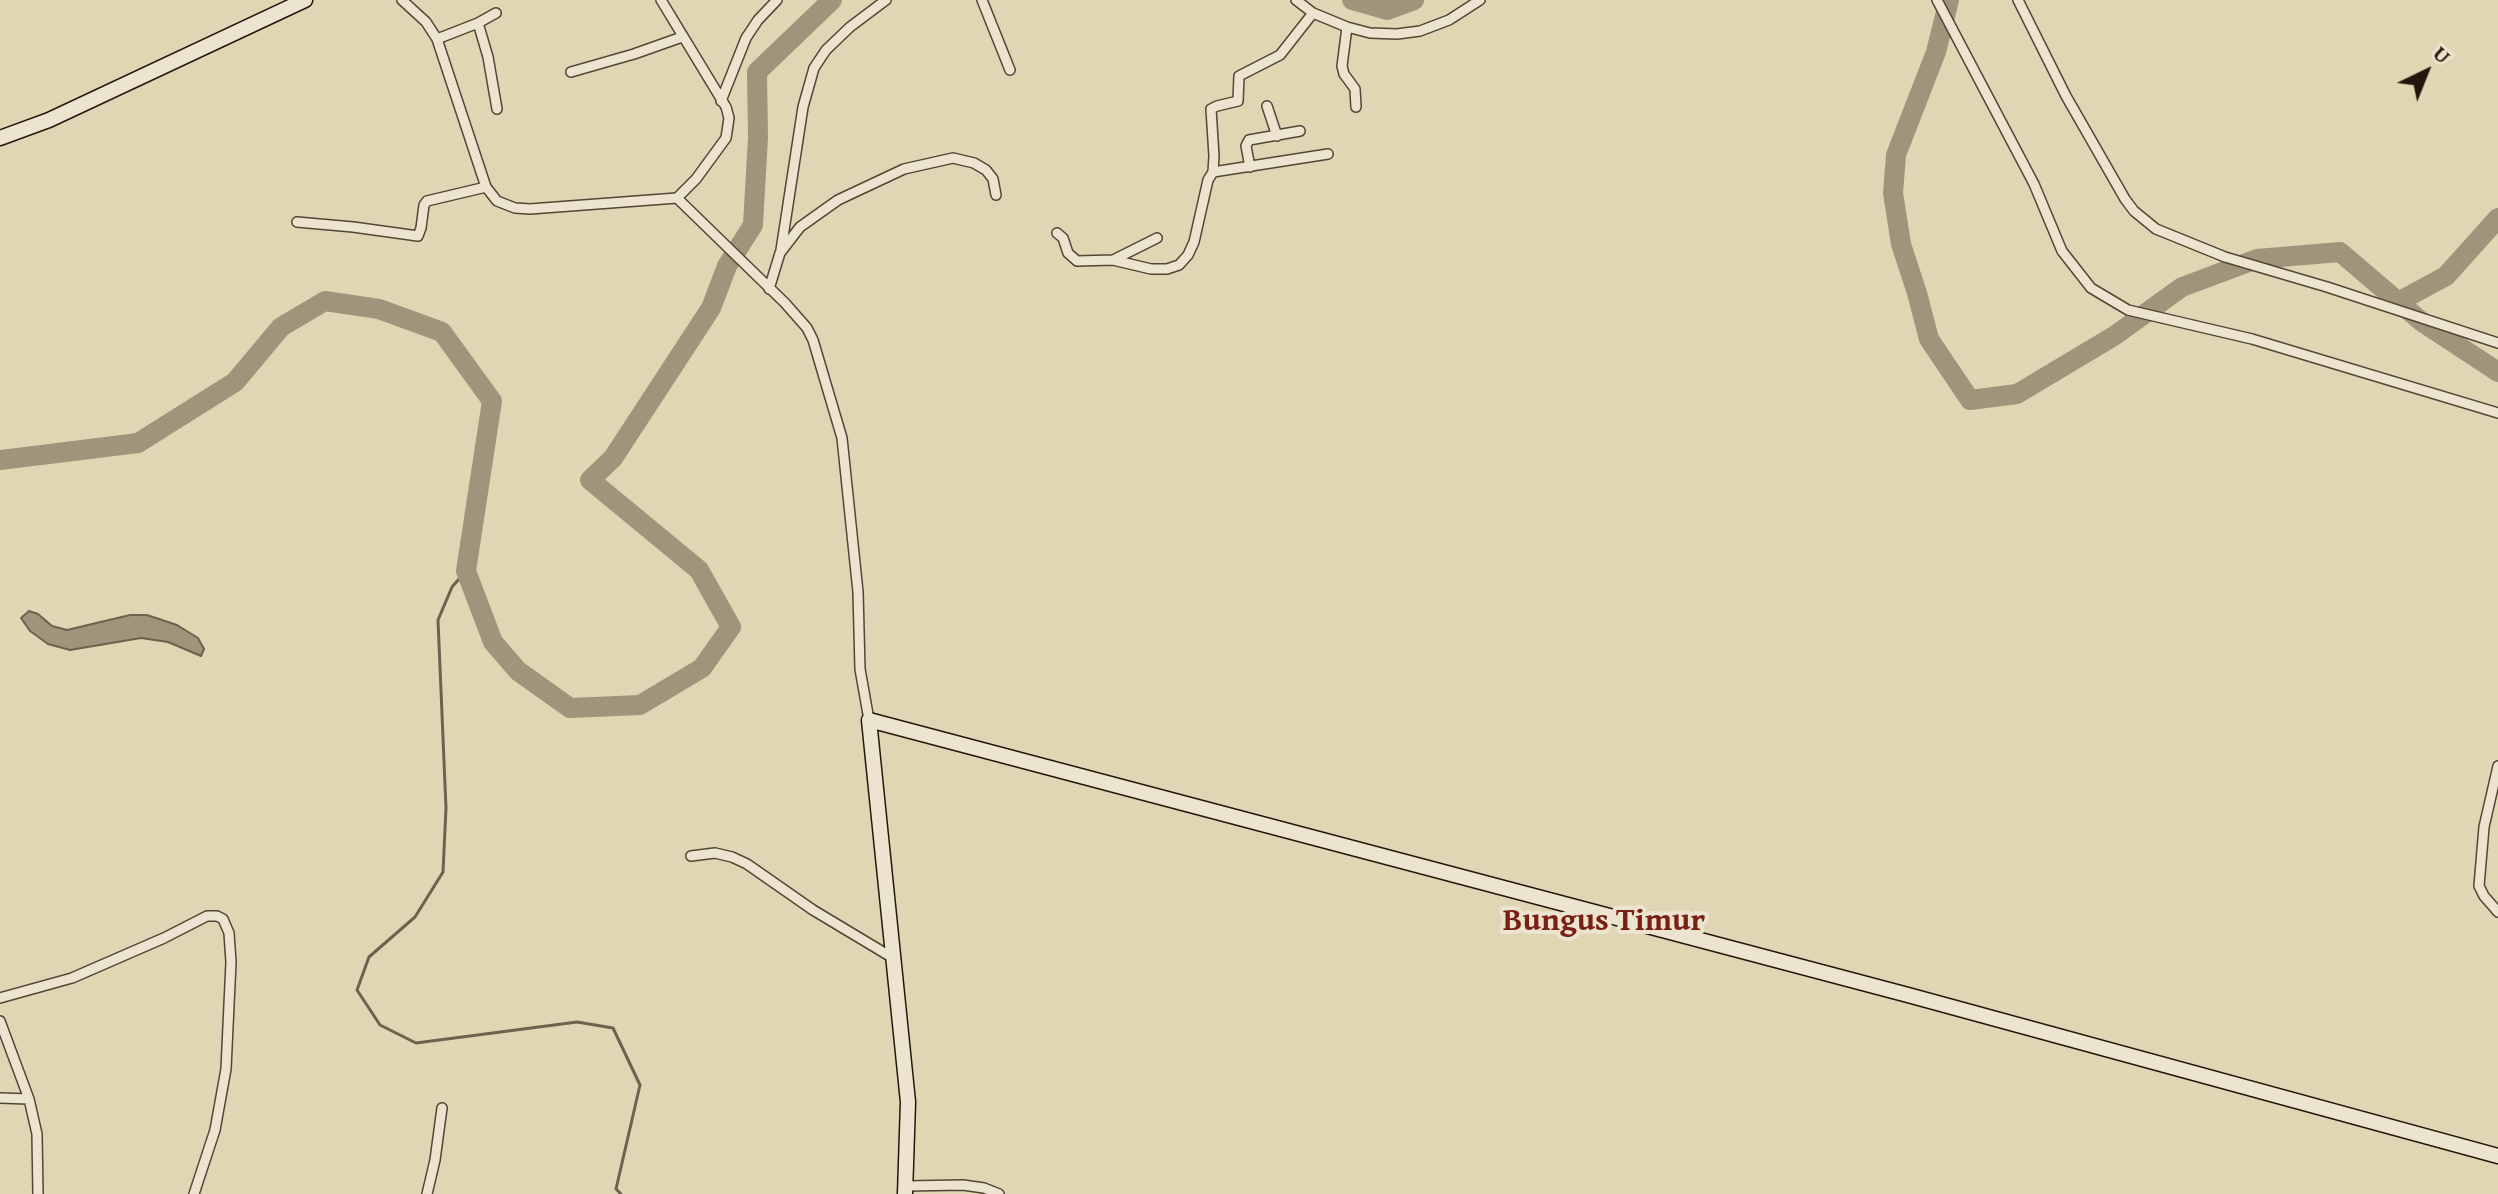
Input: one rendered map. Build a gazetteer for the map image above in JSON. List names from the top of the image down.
{
  "districts": ["Bungus Timur"],
  "north": "top right"
}
